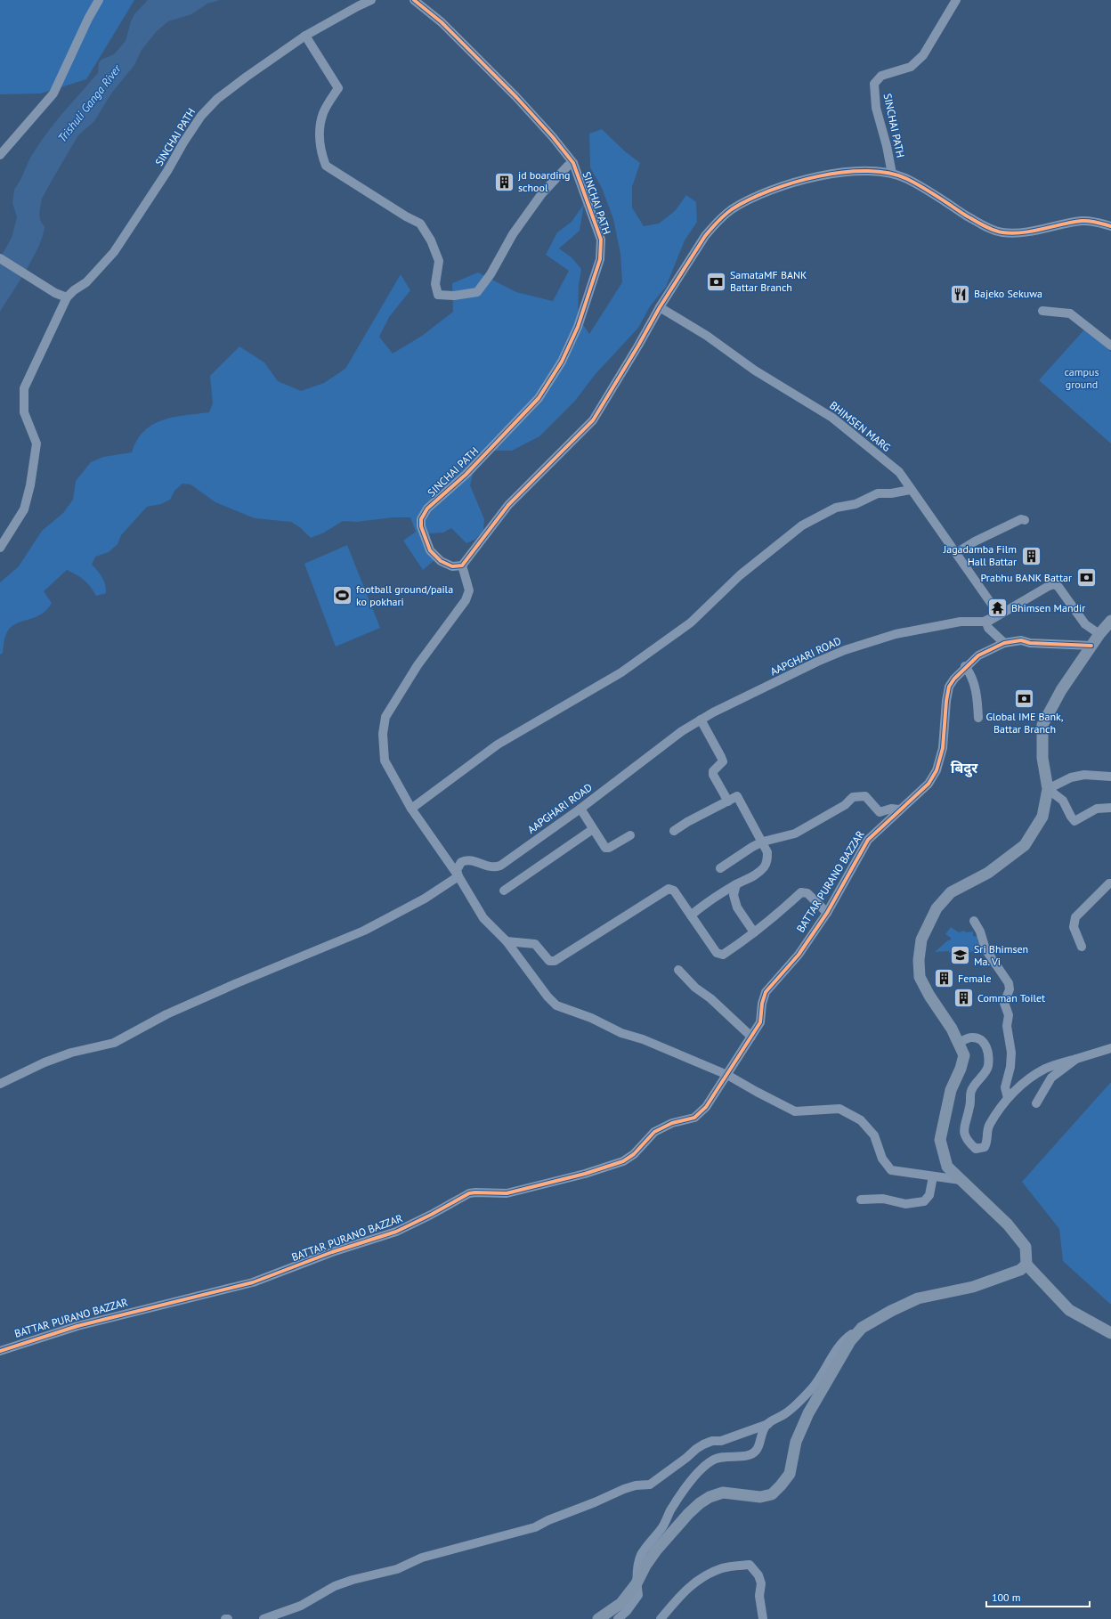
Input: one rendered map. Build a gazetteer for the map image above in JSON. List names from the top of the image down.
{
  "streets": {
    "street": [
      "SINCHAI PATH",
      "BHIMSEN MARG",
      "AAPGHARI ROAD",
      "BATTAR PURANO BAZZAR"
    ]
  },
  "crossings": [
    ["SINCHAI PATH", "BHIMSEN MARG"],
    ["BHIMSEN MARG", "AAPGHARI ROAD"]
  ],
  "districts": ["बिदुर"],
  "water": ["Trishuli Ganga River"],
  "parks": ["campus ground"],
  "places": {
    "building": [
      "jd boarding school",
      "Jagadamba Film Hall Battar",
      "Female",
      "Comman Toilet"
    ],
    "bank": ["SamataMF BANK Battar Branch", "Prabhu BANK Battar", "Global IME Bank, Battar Branch"],
    "restaurant": ["Bajeko Sekuwa"],
    "sports": ["football ground/paila ko pokhari"],
    "temple": ["Bhimsen Mandir"],
    "school or university": ["Sri Bhimsen Ma. Vi"]
  },
  "scale_bar": "100 m"
}
